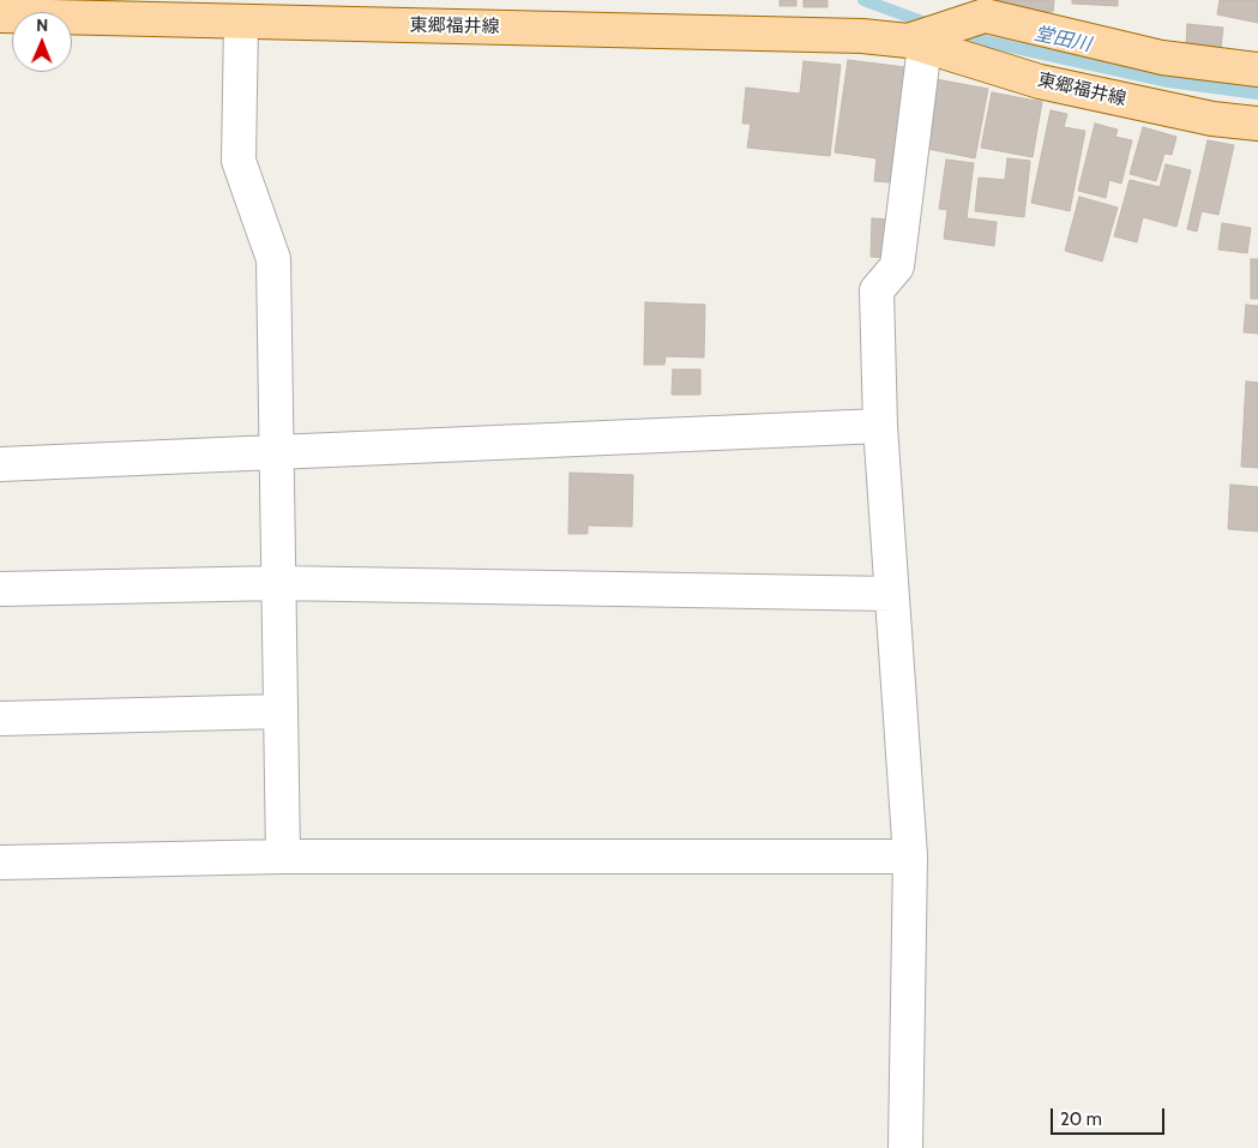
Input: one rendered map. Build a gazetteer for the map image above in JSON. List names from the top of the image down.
{
  "streets": {
    "main road": ["東郷福井線"]
  },
  "water": ["堂田川"],
  "scale_bar": "20 m",
  "north": "top"
}
